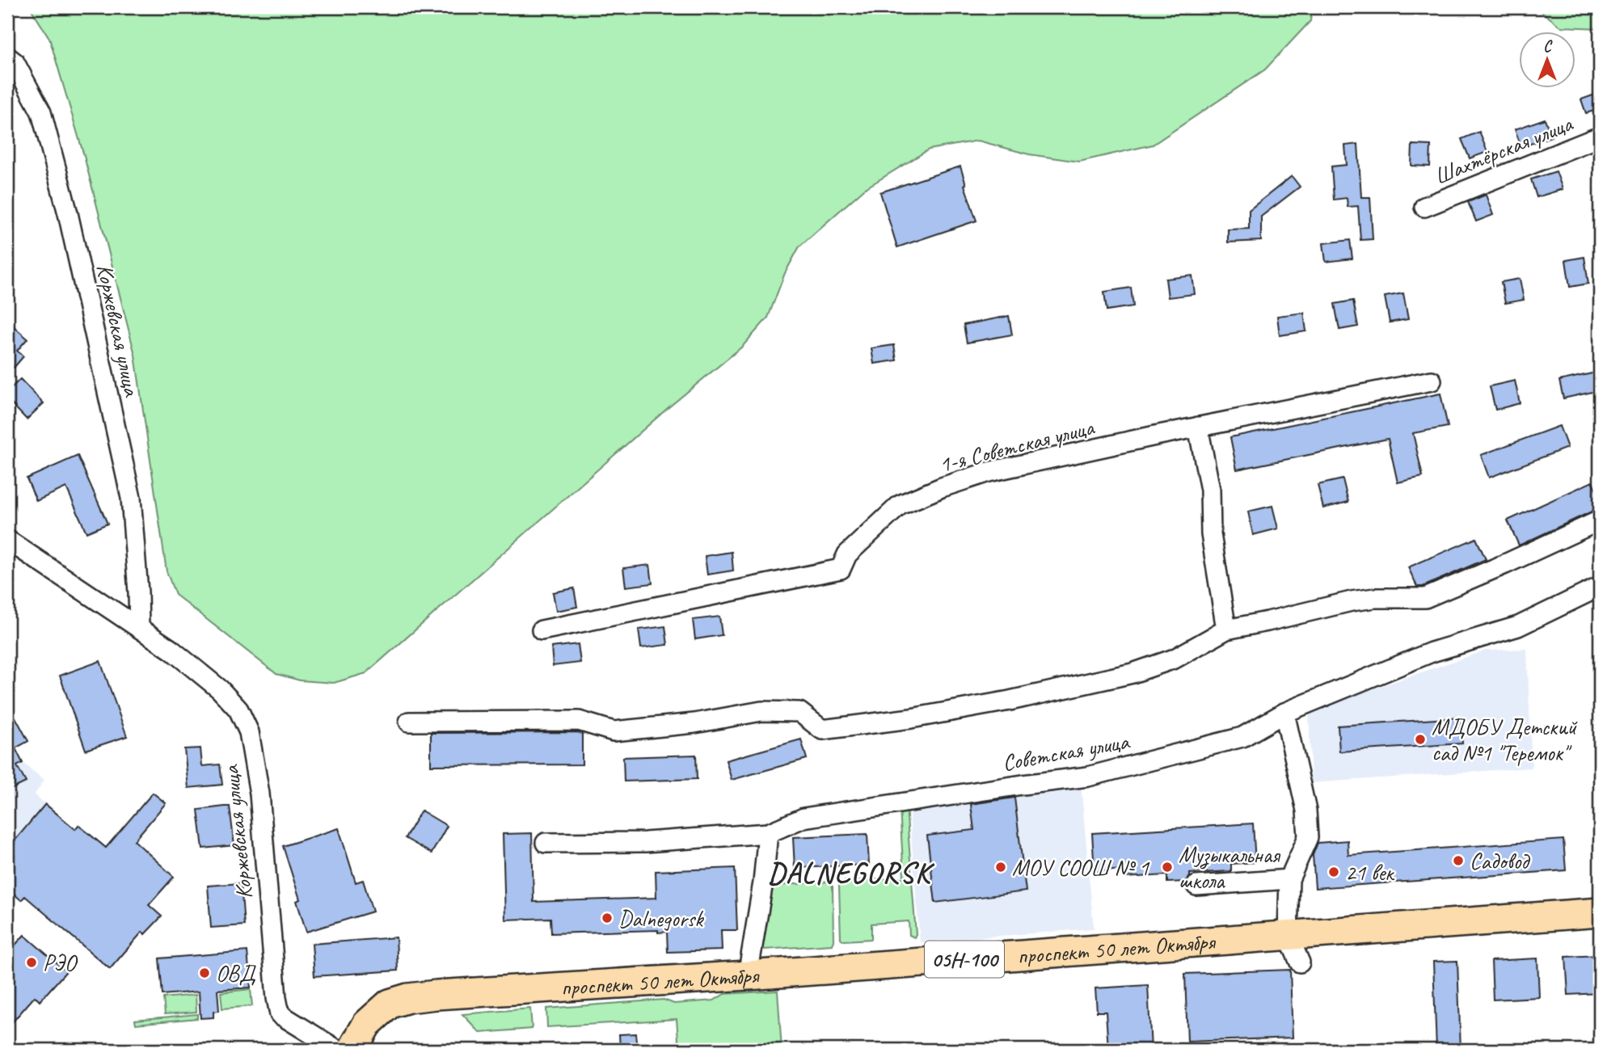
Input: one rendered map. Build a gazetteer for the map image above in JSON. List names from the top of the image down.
{
  "streets": {
    "main road": ["проспект 50 лет Октября", "05Н-100"],
    "street": [
      "Шахтёрская улица",
      "Коржевская улица",
      "1-я Советская улица",
      "Советская улица"
    ]
  },
  "districts": ["DALNEGORSK"],
  "places": [
    "МДОБУ Детский сад №1 \"Теремок\"",
    "Садовод",
    "МОУ СООШ № 1",
    "Музыкальная школа",
    "21 век",
    "Dalnegorsk",
    "РЭО",
    "ОВД"
  ],
  "north": "top"
}
